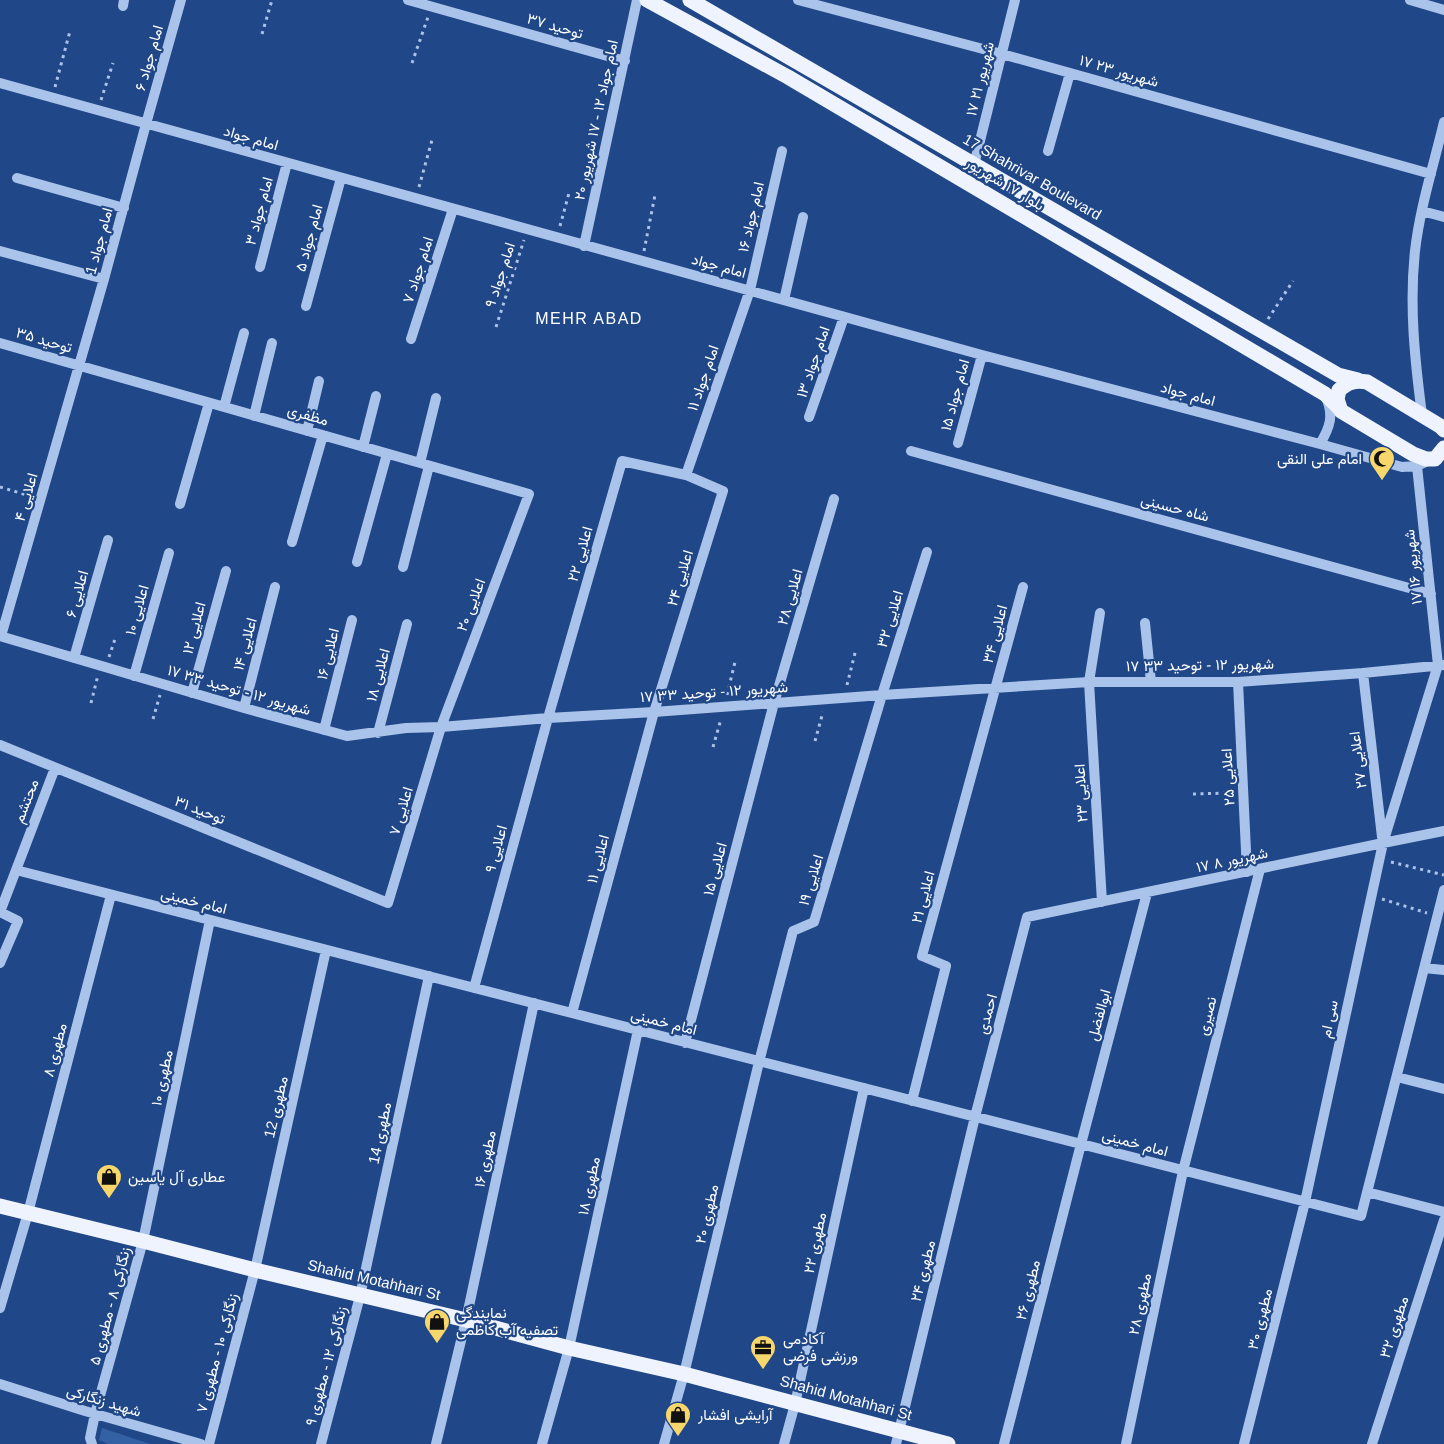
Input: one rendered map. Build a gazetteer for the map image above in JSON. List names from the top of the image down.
{
  "streets": {
    "main road": ["17 Shahrivar Boulevard", "بلوار ۱۷ شهریور", "Shahid Motahhari St"],
    "street": [
      "توحید ۳۷",
      "امام جواد ۶",
      "۱۷ شهریور ۲۳",
      "۱۷ شهریور ۲۱",
      "امام جواد ۱۲ - ۱۷ شهریور ۲۰",
      "امام جواد",
      "امام جواد ۳",
      "امام جواد ۱۶",
      "امام جواد ۵",
      "امام جواد 1",
      "امام جواد ۷",
      "توحید ۳۵",
      "امام جواد ۱۳",
      "امام جواد ۱۱",
      "امام جواد ۱۵",
      "مظفری",
      "اعلایی ۴",
      "شاه حسینی",
      "اعلایی ۲۲",
      "۱۷ شهریور ۱۶",
      "اعلایی ۲۴",
      "اعلایی ۶",
      "اعلایی ۲۸",
      "اعلایی ۲۰",
      "اعلایی ۱۰",
      "اعلایی ۳۲",
      "اعلایی ۱۲",
      "اعلایی ۳۴",
      "اعلایی ۱۴",
      "اعلایی ۱۶",
      "۱۷ شهریور ۱۲ - توحید ۳۳",
      "اعلایی ۱۸",
      "اعلایی ۲۷",
      "اعلایی ۲۵",
      "اعلایی ۲۳",
      "محتشم",
      "توحید ۳۱",
      "اعلایی ۷",
      "اعلایی ۹",
      "اعلایی ۱۱",
      "۱۷ شهریور ۸",
      "اعلایی ۱۵",
      "اعلایی ۱۹",
      "اعلایی ۲۱",
      "امام خمینی",
      "احمدی",
      "ابوالفضل",
      "نصیری",
      "سی ام",
      "مطهری ۸",
      "مطهری ۱۰",
      "مطهری 12",
      "مطهری 14",
      "مطهری ۱۶",
      "مطهری ۱۸",
      "مطهری ۲۰",
      "مطهری ۲۲",
      "مطهری ۲۴",
      "مطهری ۲۶",
      "مطهری ۲۸",
      "زنگارکی ۸ - مطهری ۵",
      "مطهری ۳۰",
      "مطهری ۳۲",
      "زنگارکی ۱۰ - مطهری ۷",
      "زنگارکی ۱۲ - مطهری ۹",
      "شهید زنگارکی"
    ],
    "path": ["امام جواد ۹"]
  },
  "crossings": [
    ["توحید ۳۷", "امام جواد ۱۲ - ۱۷ شهریور ۲۰"],
    ["امام جواد ۶", "امام جواد"],
    ["امام جواد ۶", "امام جواد 1"],
    ["۱۷ شهریور ۲۳", "۱۷ شهریور ۲۱"],
    ["۱۷ شهریور ۲۱", "17 Shahrivar Boulevard"],
    ["امام جواد ۱۲ - ۱۷ شهریور ۲۰", "امام جواد"],
    ["امام جواد", "امام جواد ۳"],
    ["امام جواد", "امام جواد ۱۶"],
    ["امام جواد", "امام جواد ۵"],
    ["امام جواد", "امام جواد 1"],
    ["امام جواد", "امام جواد ۷"],
    ["امام جواد", "امام جواد ۹"],
    ["امام جواد", "امام جواد ۱۳"],
    ["امام جواد", "امام جواد ۱۱"],
    ["امام جواد", "امام جواد ۱۵"],
    ["امام جواد", "۱۷ شهریور ۱۶"],
    ["امام جواد ۱۶", "امام جواد ۱۱"],
    ["امام جواد 1", "توحید ۳۵"],
    ["امام جواد 1", "مظفری"],
    ["امام جواد 1", "اعلایی ۴"],
    ["توحید ۳۵", "مظفری"],
    ["توحید ۳۵", "اعلایی ۴"],
    ["امام جواد ۱۱", "اعلایی ۲۲"],
    ["امام جواد ۱۱", "اعلایی ۲۴"],
    ["مظفری", "اعلایی ۴"],
    ["مظفری", "اعلایی ۲۰"],
    ["اعلایی ۴", "۱۷ شهریور ۱۲ - توحید ۳۳"],
    ["شاه حسینی", "۱۷ شهریور ۱۶"],
    ["اعلایی ۲۲", "اعلایی ۲۴"],
    ["اعلایی ۲۲", "۱۷ شهریور ۱۲ - توحید ۳۳"],
    ["اعلایی ۲۲", "اعلایی ۹"],
    ["۱۷ شهریور ۱۶", "۱۷ شهریور ۱۲ - توحید ۳۳"],
    ["۱۷ شهریور ۱۶", "سی ام"],
    ["اعلایی ۲۴", "۱۷ شهریور ۱۲ - توحید ۳۳"],
    ["اعلایی ۲۴", "اعلایی ۱۱"],
    ["اعلایی ۶", "۱۷ شهریور ۱۲ - توحید ۳۳"],
    ["اعلایی ۲۸", "۱۷ شهریور ۱۲ - توحید ۳۳"],
    ["اعلایی ۲۸", "اعلایی ۱۵"],
    ["اعلایی ۲۰", "۱۷ شهریور ۱۲ - توحید ۳۳"],
    ["اعلایی ۲۰", "اعلایی ۷"],
    ["اعلایی ۱۰", "۱۷ شهریور ۱۲ - توحید ۳۳"],
    ["اعلایی ۳۲", "۱۷ شهریور ۱۲ - توحید ۳۳"],
    ["اعلایی ۳۲", "اعلایی ۱۹"],
    ["اعلایی ۱۲", "۱۷ شهریور ۱۲ - توحید ۳۳"],
    ["اعلایی ۳۴", "۱۷ شهریور ۱۲ - توحید ۳۳"],
    ["اعلایی ۳۴", "اعلایی ۲۱"],
    ["اعلایی ۱۴", "۱۷ شهریور ۱۲ - توحید ۳۳"],
    ["اعلایی ۱۶", "۱۷ شهریور ۱۲ - توحید ۳۳"],
    ["۱۷ شهریور ۱۲ - توحید ۳۳", "اعلایی ۱۸"],
    ["۱۷ شهریور ۱۲ - توحید ۳۳", "اعلایی ۲۷"],
    ["۱۷ شهریور ۱۲ - توحید ۳۳", "اعلایی ۲۵"],
    ["۱۷ شهریور ۱۲ - توحید ۳۳", "اعلایی ۲۳"],
    ["۱۷ شهریور ۱۲ - توحید ۳۳", "اعلایی ۷"],
    ["۱۷ شهریور ۱۲ - توحید ۳۳", "اعلایی ۹"],
    ["۱۷ شهریور ۱۲ - توحید ۳۳", "اعلایی ۱۱"],
    ["۱۷ شهریور ۱۲ - توحید ۳۳", "اعلایی ۱۵"],
    ["۱۷ شهریور ۱۲ - توحید ۳۳", "اعلایی ۱۹"],
    ["۱۷ شهریور ۱۲ - توحید ۳۳", "اعلایی ۲۱"],
    ["۱۷ شهریور ۱۲ - توحید ۳۳", "سی ام"],
    ["اعلایی ۲۷", "۱۷ شهریور ۸"],
    ["اعلایی ۲۷", "سی ام"],
    ["اعلایی ۲۵", "۱۷ شهریور ۸"],
    ["اعلایی ۲۳", "۱۷ شهریور ۸"],
    ["محتشم", "توحید ۳۱"],
    ["محتشم", "امام خمینی"],
    ["توحید ۳۱", "اعلایی ۷"],
    ["اعلایی ۹", "امام خمینی"],
    ["اعلایی ۱۱", "امام خمینی"],
    ["۱۷ شهریور ۸", "احمدی"],
    ["۱۷ شهریور ۸", "ابوالفضل"],
    ["۱۷ شهریور ۸", "نصیری"],
    ["۱۷ شهریور ۸", "سی ام"],
    ["اعلایی ۱۵", "امام خمینی"],
    ["اعلایی ۱۹", "امام خمینی"],
    ["اعلایی ۱۹", "مطهری ۲۰"],
    ["اعلایی ۲۱", "امام خمینی"],
    ["امام خمینی", "احمدی"],
    ["امام خمینی", "ابوالفضل"],
    ["امام خمینی", "نصیری"],
    ["امام خمینی", "سی ام"],
    ["امام خمینی", "مطهری ۸"],
    ["امام خمینی", "مطهری ۱۰"],
    ["امام خمینی", "مطهری 12"],
    ["امام خمینی", "مطهری 14"],
    ["امام خمینی", "مطهری ۱۶"],
    ["امام خمینی", "مطهری ۱۸"],
    ["امام خمینی", "مطهری ۲۰"],
    ["امام خمینی", "مطهری ۲۲"],
    ["امام خمینی", "مطهری ۲۴"],
    ["امام خمینی", "مطهری ۲۶"],
    ["امام خمینی", "مطهری ۲۸"],
    ["امام خمینی", "مطهری ۳۰"],
    ["احمدی", "مطهری ۲۴"],
    ["ابوالفضل", "مطهری ۲۶"],
    ["نصیری", "مطهری ۲۸"],
    ["سی ام", "مطهری ۳۰"],
    ["مطهری ۸", "Shahid Motahhari St"],
    ["مطهری ۱۰", "Shahid Motahhari St"],
    ["مطهری ۱۰", "زنگارکی ۸ - مطهری ۵"],
    ["مطهری 12", "Shahid Motahhari St"],
    ["مطهری 12", "زنگارکی ۱۰ - مطهری ۷"],
    ["مطهری 14", "Shahid Motahhari St"],
    ["مطهری 14", "زنگارکی ۱۲ - مطهری ۹"],
    ["مطهری ۱۶", "Shahid Motahhari St"],
    ["مطهری ۱۸", "Shahid Motahhari St"],
    ["مطهری ۲۰", "Shahid Motahhari St"],
    ["مطهری ۲۲", "Shahid Motahhari St"],
    ["مطهری ۲۴", "Shahid Motahhari St"],
    ["Shahid Motahhari St", "زنگارکی ۸ - مطهری ۵"],
    ["Shahid Motahhari St", "زنگارکی ۱۰ - مطهری ۷"],
    ["Shahid Motahhari St", "زنگارکی ۱۲ - مطهری ۹"],
    ["زنگارکی ۸ - مطهری ۵", "شهید زنگارکی"]
  ],
  "districts": ["MEHR ABAD"],
  "places": {
    "mosque": ["امام علی النقی"],
    "shop": ["عطاری آل یاسین", "نمایندگی تصفیه آب کاظمی", "آرایشی افشار"],
    "office": ["آکادمی ورزشی فرضی"]
  }
}
